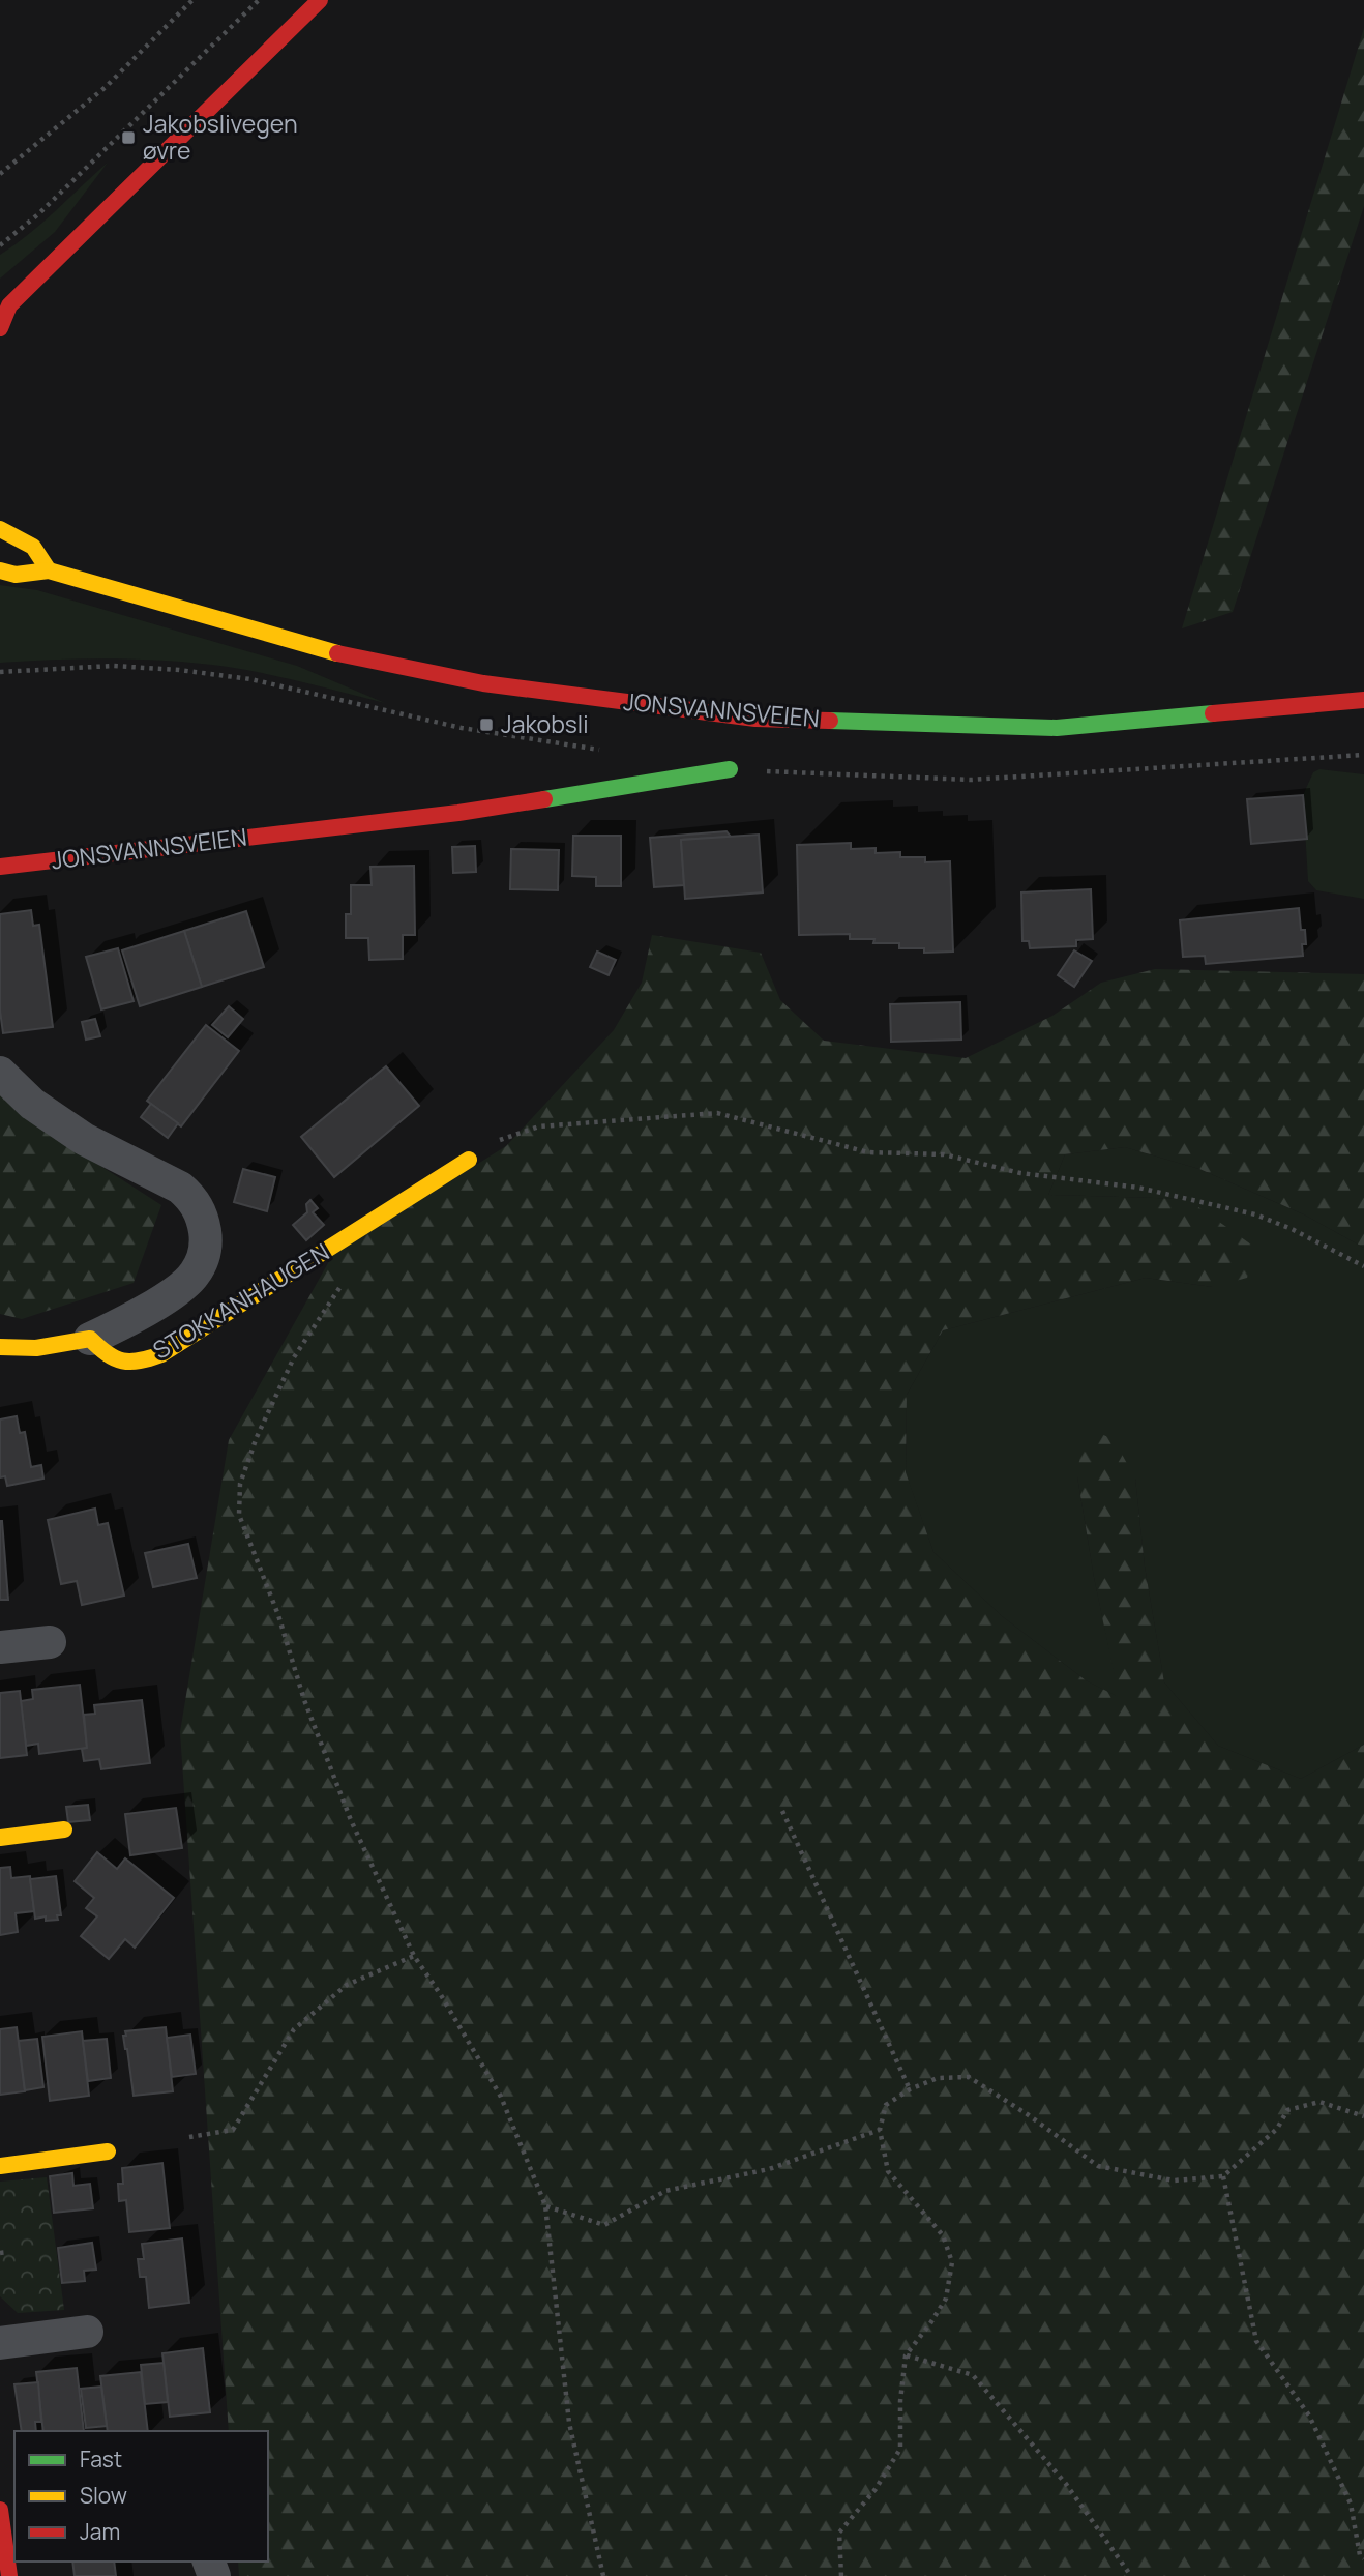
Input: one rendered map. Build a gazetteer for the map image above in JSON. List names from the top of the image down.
{
  "streets": {
    "street": ["JONSVANNSVEIEN", "STOKKANHAUGEN"]
  },
  "places": {
    "transit": ["Jakobslivegen øvre", "Jakobsli"]
  },
  "legend": ["Fast", "Slow", "Jam"]
}
